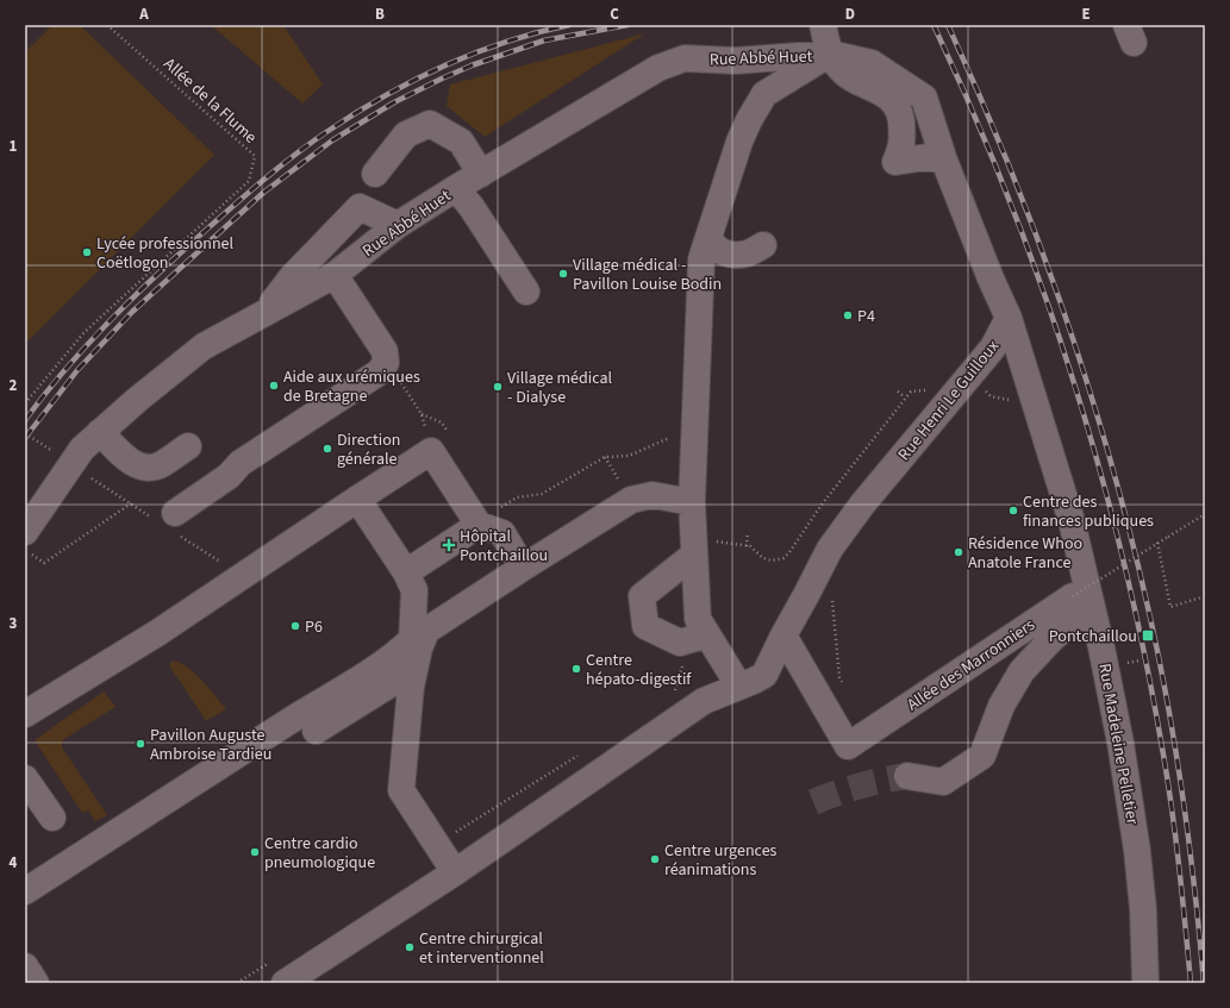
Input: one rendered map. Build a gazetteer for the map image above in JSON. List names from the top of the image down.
{
  "streets": {
    "street": [
      "Rue Abbé Huet",
      "Rue Henri Le Guilloux",
      "Allée des Marronniers",
      "Rue Madeleine Pelletier"
    ],
    "path": ["Allée de la Flume"]
  },
  "crossings": [
    ["Rue Henri Le Guilloux", "Allée des Marronniers"],
    ["Rue Henri Le Guilloux", "Rue Madeleine Pelletier"],
    ["Allée des Marronniers", "Rue Madeleine Pelletier"]
  ],
  "places": {
    "other": [
      "Lycée professionnel Coëtlogon",
      "Village médical - Pavillon Louise Bodin",
      "P4",
      "Aide aux urémiques de Bretagne",
      "Village médical - Dialyse",
      "Direction générale",
      "Centre des finances publiques",
      "Résidence Whoo Anatole France",
      "P6",
      "Centre hépato-digestif",
      "Pavillon Auguste Ambroise Tardieu",
      "Centre cardio pneumologique",
      "Centre urgences réanimations",
      "Centre chirurgical et interventionnel"
    ],
    "health": ["Hôpital Pontchaillou"],
    "transit": ["Pontchaillou"]
  },
  "grid": {
    "columns": [
      "A",
      "B",
      "C",
      "D",
      "E"
    ],
    "rows": [
      "1",
      "2",
      "3",
      "4"
    ]
  }
}
